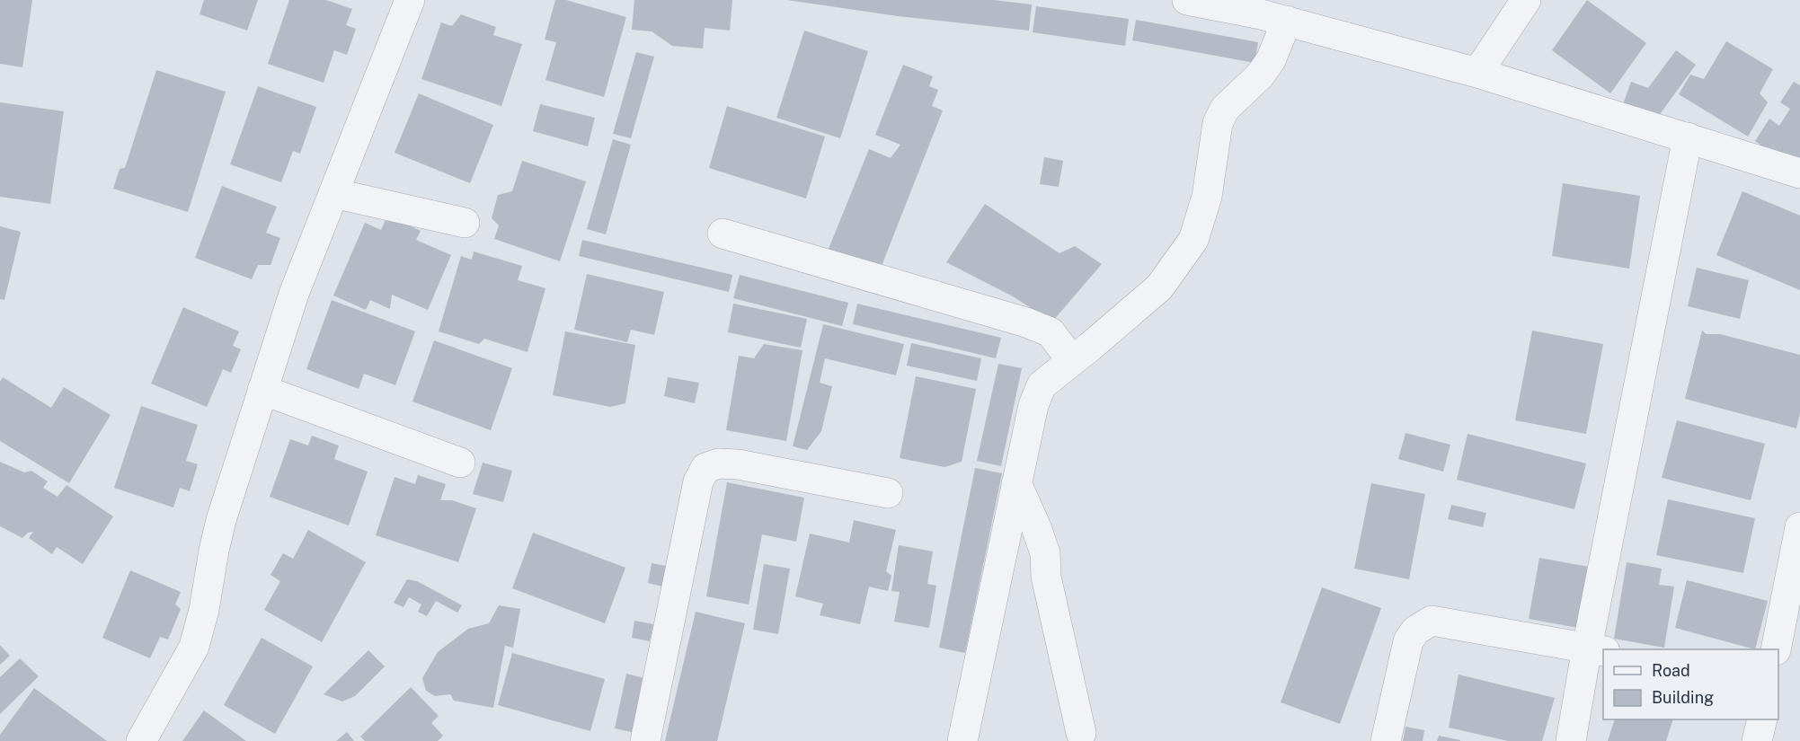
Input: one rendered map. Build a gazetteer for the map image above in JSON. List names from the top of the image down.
{
  "legend": ["Road", "Building"]
}
